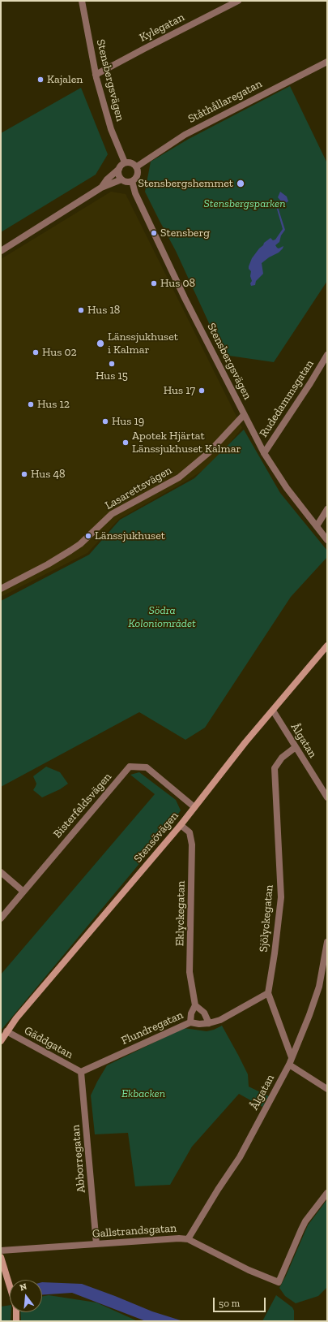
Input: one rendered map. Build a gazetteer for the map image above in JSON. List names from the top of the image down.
{
  "streets": {
    "street": [
      "Kylegatan",
      "Stensbergsvägen",
      "Ståthållaregatan",
      "Rudedammsgatan",
      "Lasarettsvägen",
      "Ålgatan",
      "Bisterfeldsvägen",
      "Stensövägen",
      "Eklyckegatan",
      "Sjölyckegatan",
      "Flundregatan",
      "Gäddgatan",
      "Abborregatan",
      "Gallstrandsgatan"
    ]
  },
  "crossings": [
    ["Kylegatan", "Stensbergsvägen"],
    ["Stensbergsvägen", "Ståthållaregatan"],
    ["Stensbergsvägen", "Rudedammsgatan"],
    ["Stensbergsvägen", "Lasarettsvägen"],
    ["Ålgatan", "Stensövägen"],
    ["Ålgatan", "Sjölyckegatan"],
    ["Ålgatan", "Gallstrandsgatan"],
    ["Bisterfeldsvägen", "Stensövägen"],
    ["Stensövägen", "Eklyckegatan"],
    ["Stensövägen", "Gäddgatan"],
    ["Eklyckegatan", "Flundregatan"],
    ["Sjölyckegatan", "Flundregatan"],
    ["Flundregatan", "Gäddgatan"],
    ["Flundregatan", "Abborregatan"],
    ["Gäddgatan", "Abborregatan"],
    ["Abborregatan", "Gallstrandsgatan"]
  ],
  "parks": ["Stensbergsparken", "Södra Koloniområdet", "Ekbacken"],
  "places": [
    "Kajalen",
    "Stensbergshemmet",
    "Stensberg",
    "Hus 08",
    "Hus 18",
    "Länssjukhuset i Kalmar",
    "Hus 02",
    "Hus 15",
    "Hus 17",
    "Hus 12",
    "Hus 19",
    "Apotek Hjärtat Länssjukhuset Kalmar",
    "Hus 48",
    "Länssjukhuset"
  ],
  "scale_bar": "50 m",
  "north": "top"
}
